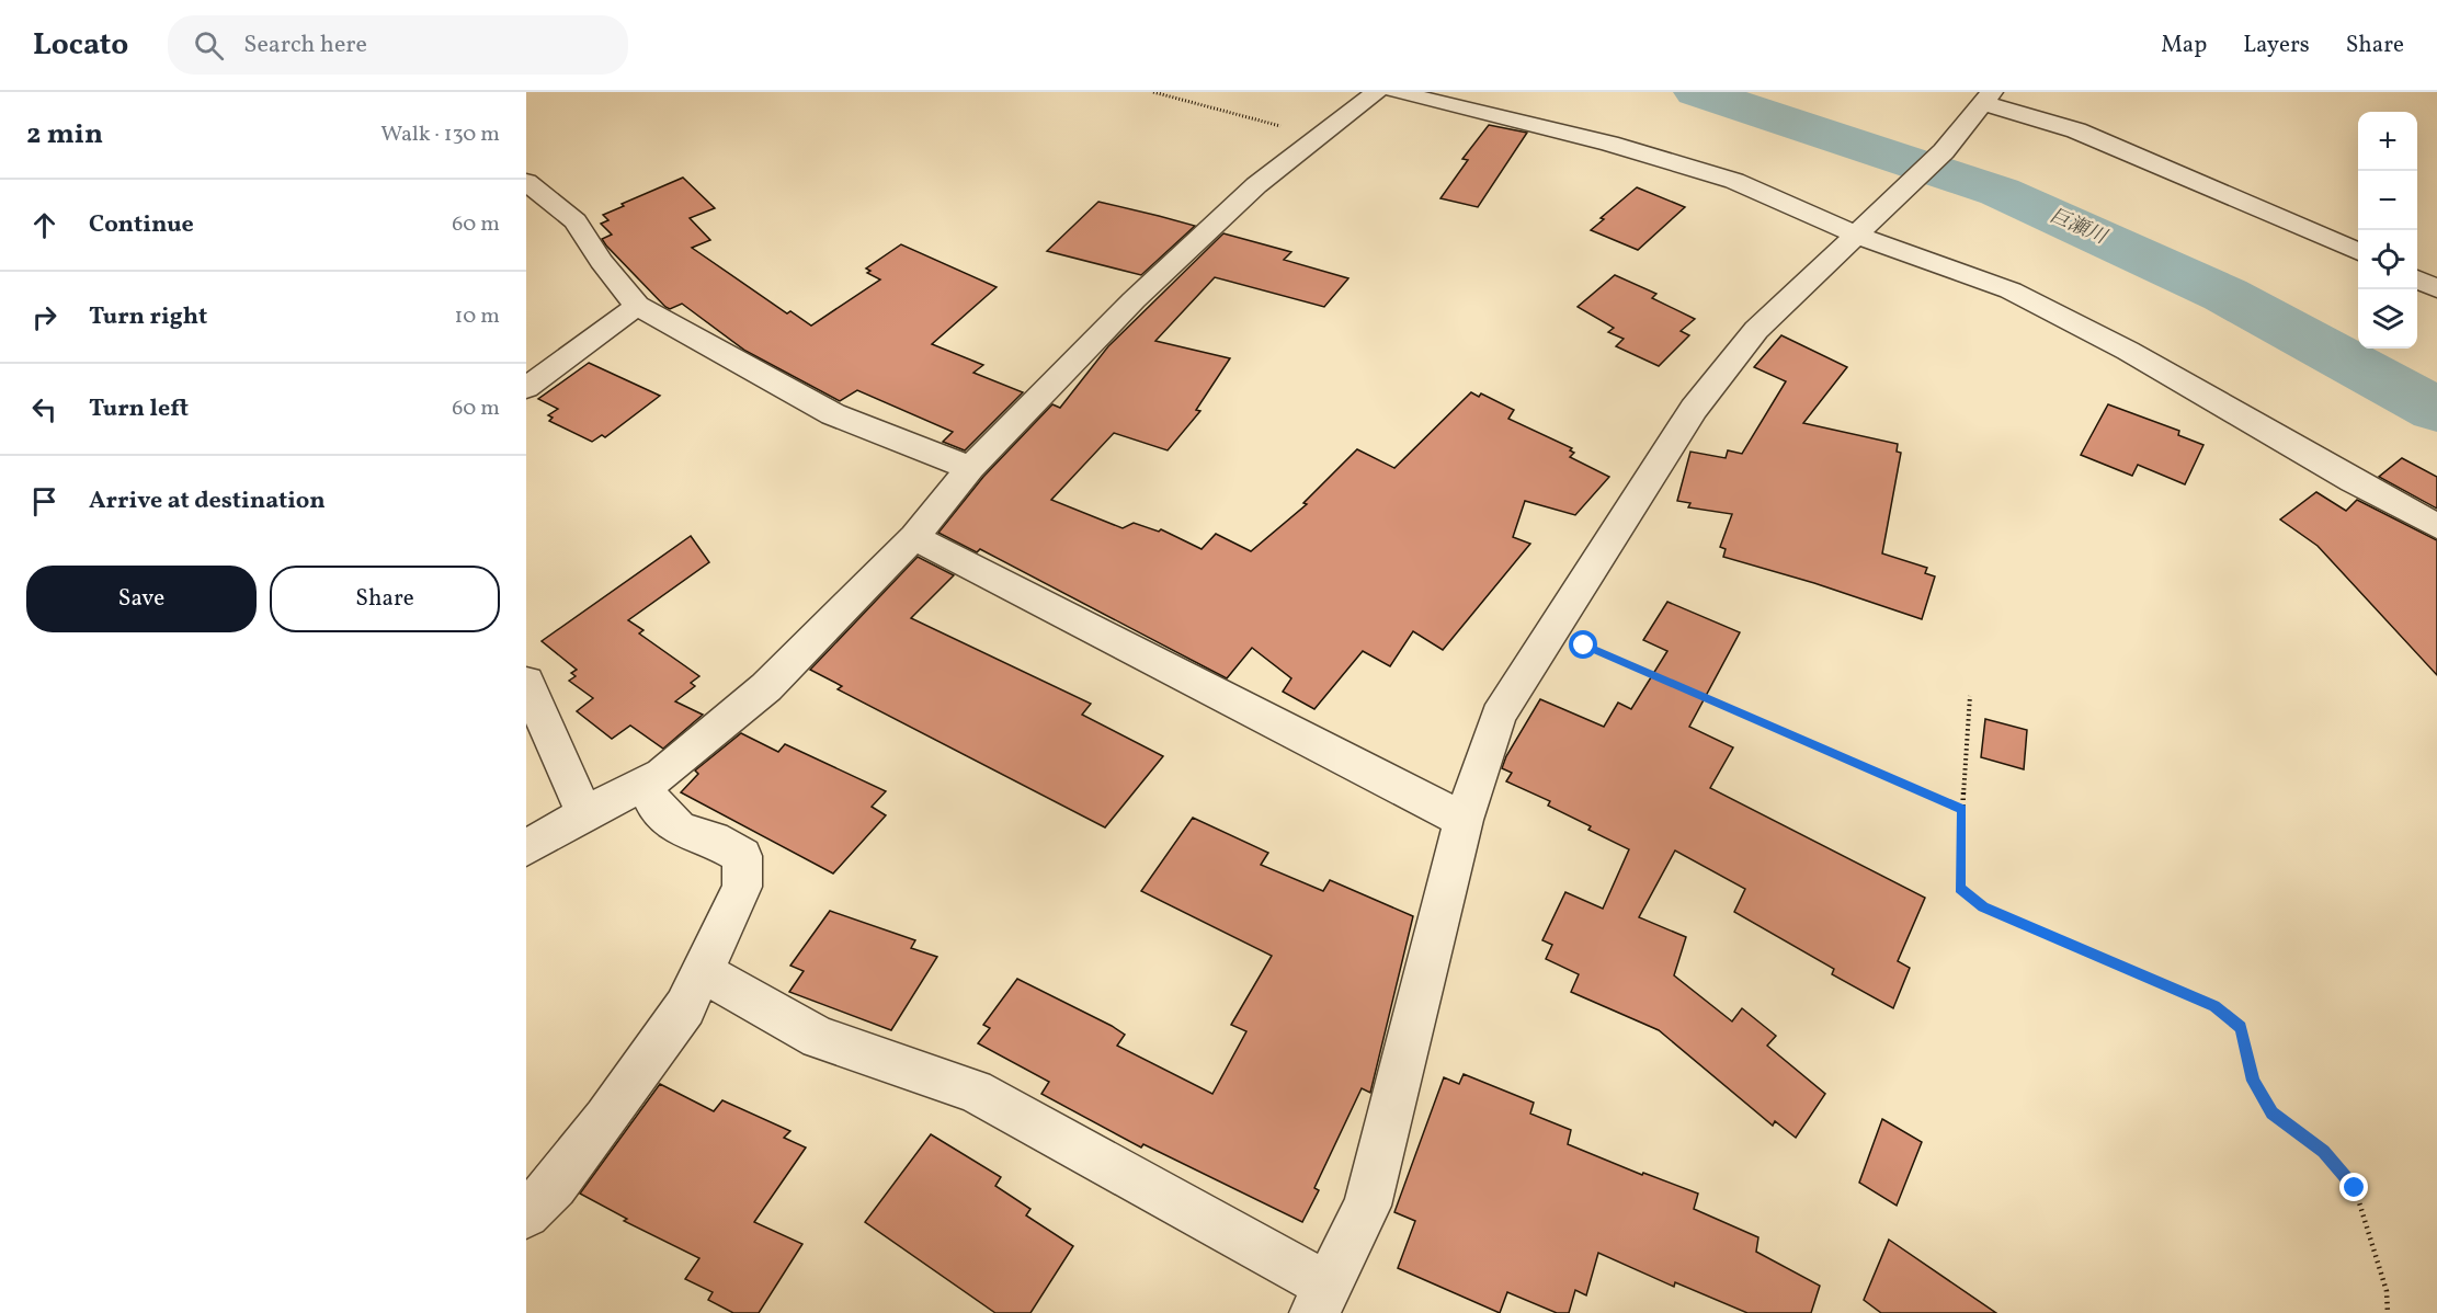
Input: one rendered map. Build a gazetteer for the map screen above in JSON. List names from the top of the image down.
{
  "water": ["巨瀬川"],
  "page": {
    "header": "Locato",
    "search": "Search here",
    "nav": ["Map", "Layers", "Share"],
    "heading": ["2 min", "Walk · 130 m"],
    "map_buttons": ["+", "−"],
    "list": [
      ["Continue", "60 m"],
      ["Turn right", "10 m"],
      ["Turn left", "60 m"],
      "Arrive at destination"
    ],
    "buttons": ["Save", "Share"]
  }
}
